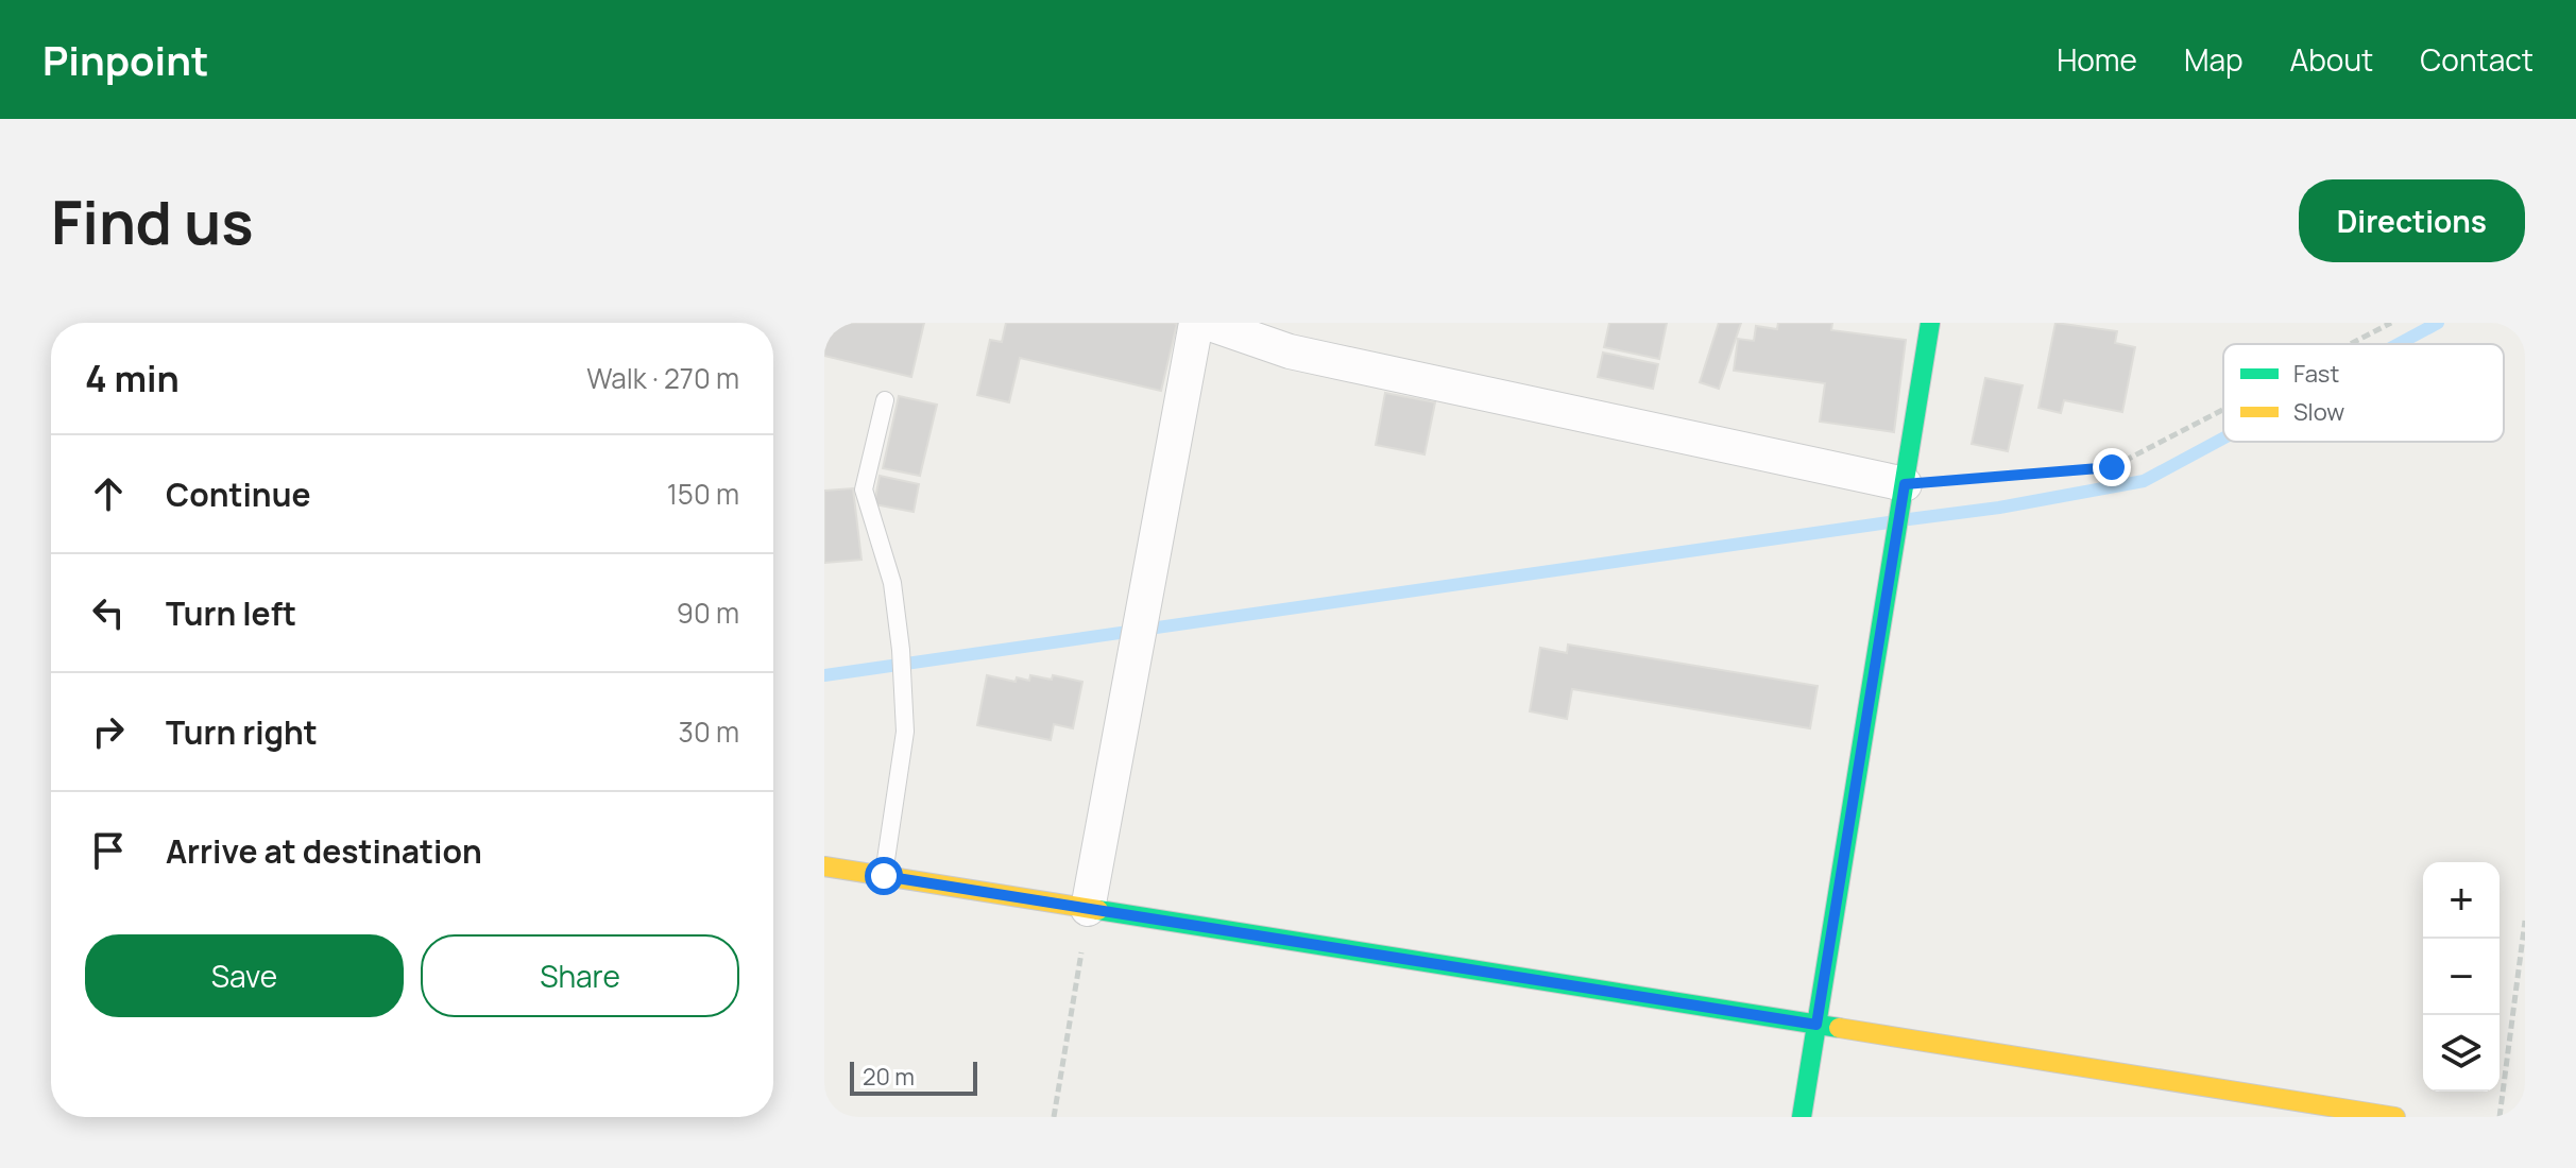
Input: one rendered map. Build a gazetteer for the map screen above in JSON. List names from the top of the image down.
{
  "legend": ["Fast", "Slow"],
  "scale_bar": "20 m",
  "page": {
    "header": "Pinpoint",
    "nav": [
      "Home",
      "Map",
      "About",
      "Contact"
    ],
    "buttons": [
      "Directions",
      ["Save", "Share"]
    ],
    "title": "Find us",
    "heading": ["4 min", "Walk · 270 m"],
    "list": [
      ["Continue", "150 m"],
      ["Turn left", "90 m"],
      ["Turn right", "30 m"],
      "Arrive at destination"
    ],
    "map_buttons": ["+", "−"],
    "scale": "20 m"
  }
}
